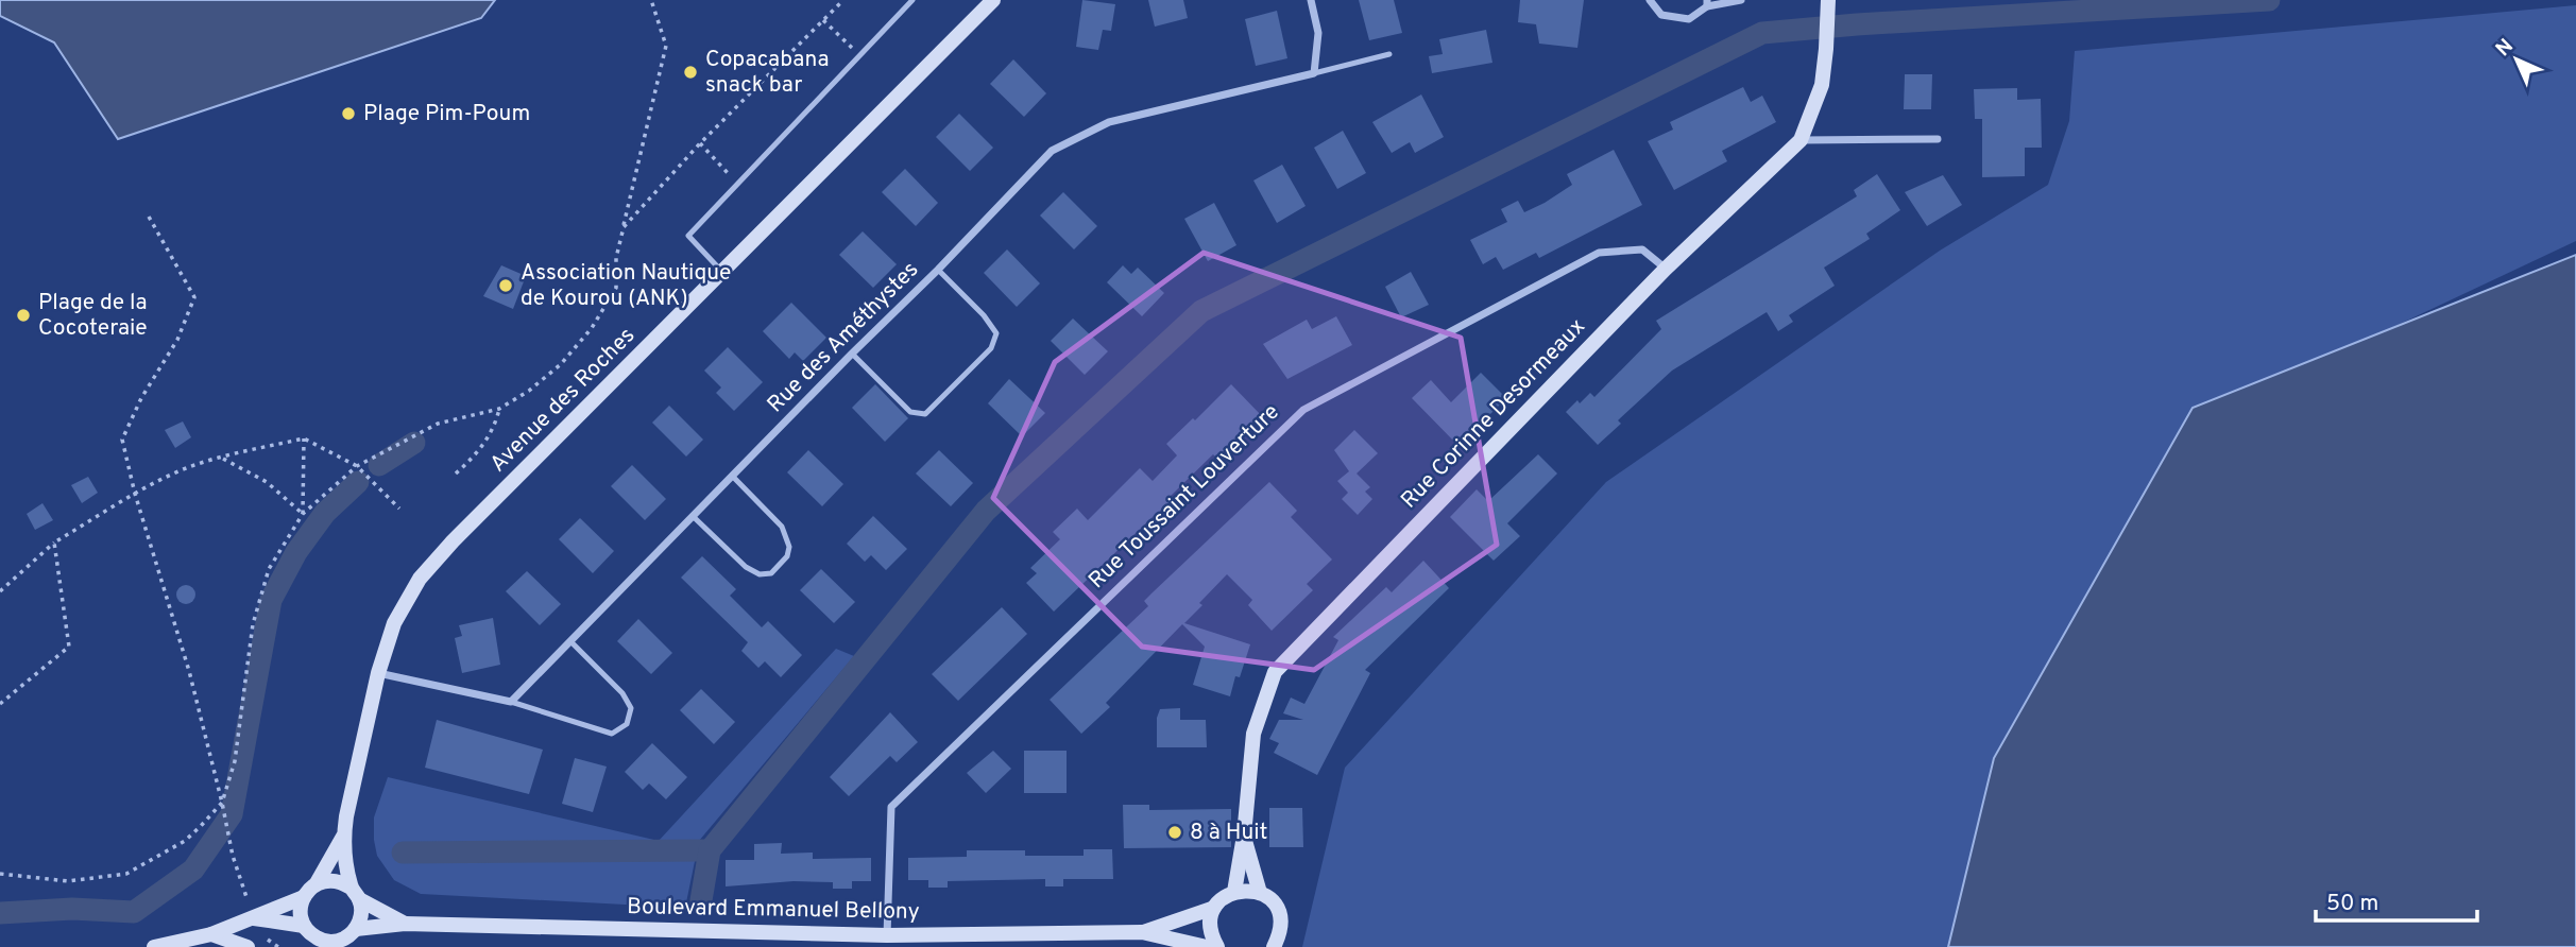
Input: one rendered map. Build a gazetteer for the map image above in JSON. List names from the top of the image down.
{
  "streets": {
    "street": [
      "Rue des Améthystes",
      "Avenue des Roches",
      "Rue Corinne Desormeaux",
      "Rue Toussaint Louverture",
      "Boulevard Emmanuel Bellony"
    ]
  },
  "crossings": [
    ["Avenue des Roches", "Boulevard Emmanuel Bellony"],
    ["Rue Corinne Desormeaux", "Rue Toussaint Louverture"],
    ["Rue Corinne Desormeaux", "Boulevard Emmanuel Bellony"],
    ["Rue Toussaint Louverture", "Boulevard Emmanuel Bellony"]
  ],
  "places": [
    "Copacabana snack bar",
    "Plage Pim-Poum",
    "Association Nautique de Kourou (ANK)",
    "Plage de la Cocoteraie",
    "8 à Huit"
  ],
  "scale_bar": "50 m",
  "north": "top left"
}
